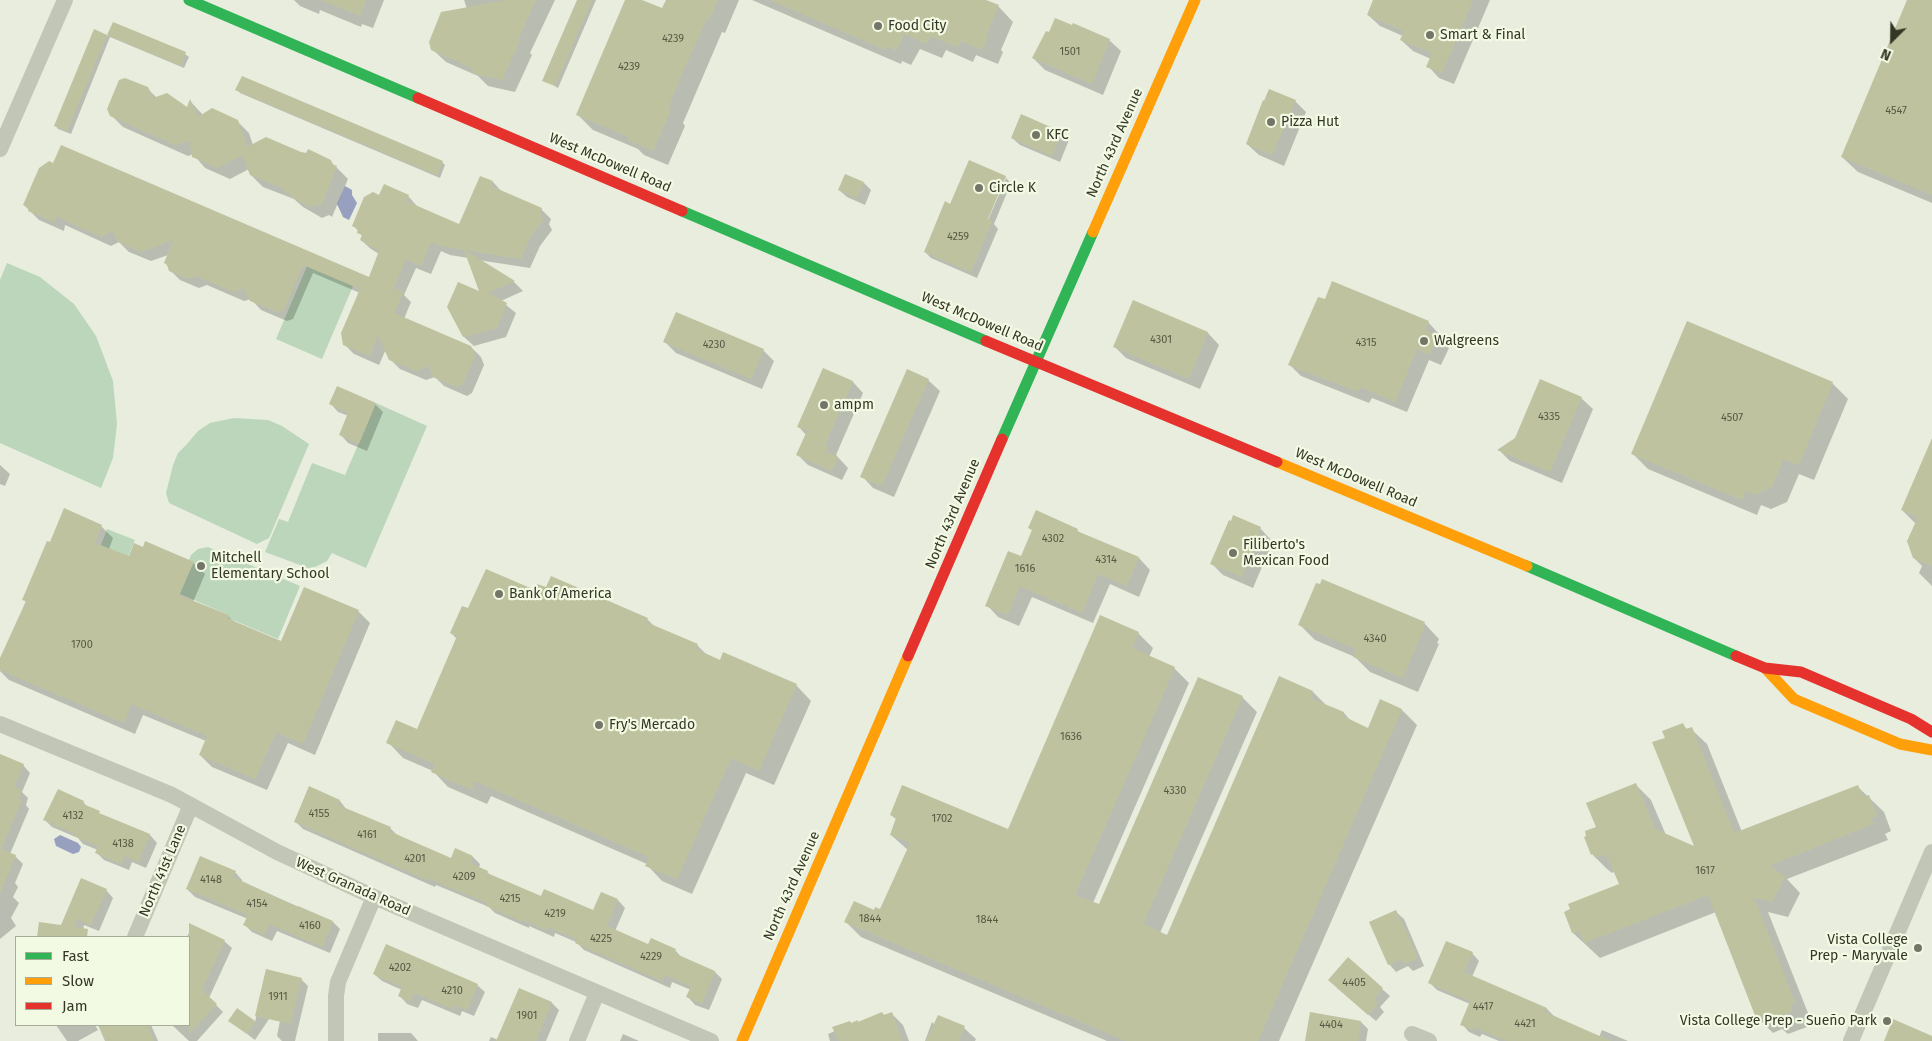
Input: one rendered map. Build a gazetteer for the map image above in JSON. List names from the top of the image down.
{
  "streets": {
    "main road": ["North 43rd Avenue", "West McDowell Road"],
    "street": ["North 41st Lane", "West Granada Road"]
  },
  "crossings": [
    ["North 43rd Avenue", "West McDowell Road"],
    ["North 41st Lane", "West Granada Road"]
  ],
  "places": [
    "Food City",
    "Smart & Final",
    "Pizza Hut",
    "KFC",
    "Circle K",
    "Walgreens",
    "ampm",
    "Filiberto's Mexican Food",
    "Mitchell Elementary School",
    "Bank of America",
    "Fry's Mercado",
    "Vista College Prep - Maryvale",
    "Vista College Prep - Sueño Park"
  ],
  "house_numbers": [
    "4239",
    "1501",
    "4239",
    "4547",
    "4259",
    "4301",
    "4315",
    "4230",
    "4335",
    "4507",
    "4302",
    "4314",
    "1616",
    "4340",
    "1700",
    "1636",
    "4330",
    "4155",
    "4132",
    "1702",
    "4161",
    "4138",
    "4201",
    "1617",
    "4209",
    "4148",
    "4215",
    "4154",
    "4219",
    "1844",
    "1844",
    "4160",
    "4225",
    "4229",
    "4202",
    "4405",
    "4210",
    "1911",
    "4417",
    "1901",
    "4421",
    "4404"
  ],
  "legend": ["Fast", "Slow", "Jam"],
  "north": "bottom left"
}
